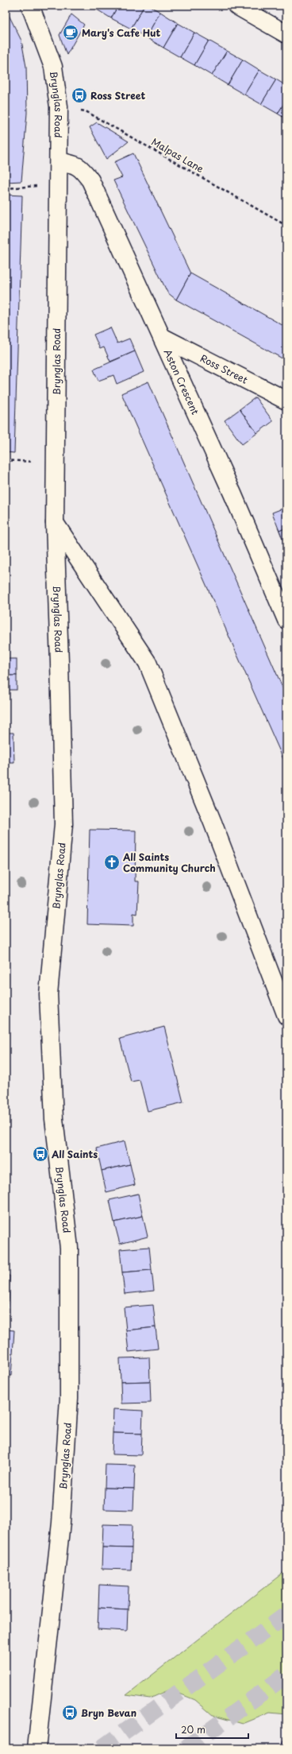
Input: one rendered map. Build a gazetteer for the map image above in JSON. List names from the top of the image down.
{
  "streets": {
    "street": ["Brynglas Road", "Ross Street", "Aston Crescent"],
    "path": ["Malpas Lane"]
  },
  "crossings": [
    ["Brynglas Road", "Malpas Lane"],
    ["Brynglas Road", "Aston Crescent"],
    ["Ross Street", "Aston Crescent"]
  ],
  "places": {
    "cafe": ["Mary's Cafe Hut"],
    "bus stop": ["Ross Street", "All Saints", "Bryn Bevan"],
    "church": ["All Saints Community Church"]
  },
  "scale_bar": "20 m"
}
